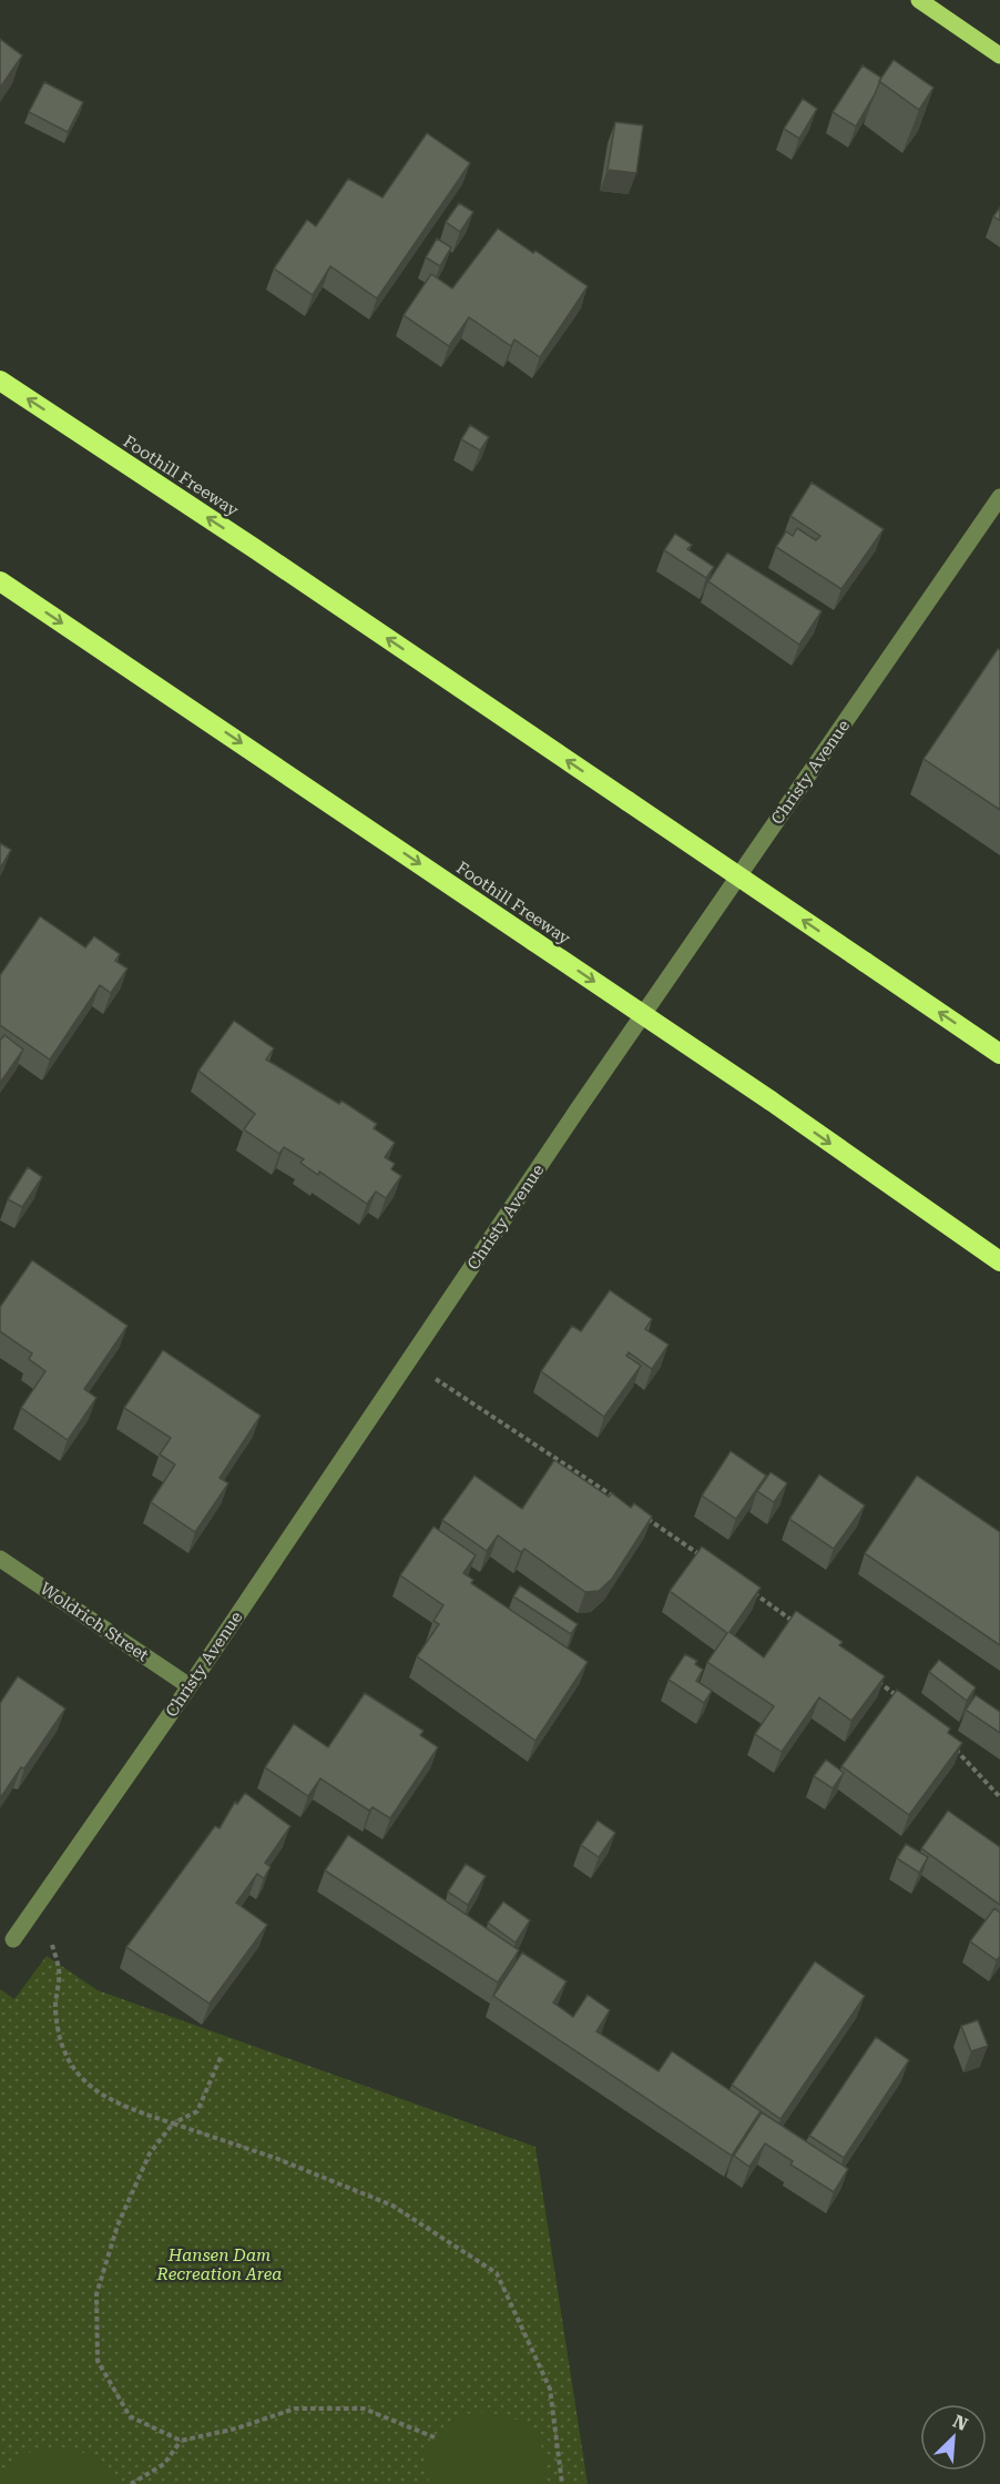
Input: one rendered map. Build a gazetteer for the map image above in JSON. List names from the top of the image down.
{
  "streets": {
    "highway": ["Foothill Freeway"],
    "street": ["Christy Avenue", "Woldrich Street"]
  },
  "crossings": [
    ["Christy Avenue", "Woldrich Street"]
  ],
  "parks": ["Hansen Dam Recreation Area"],
  "north": "top right"
}
